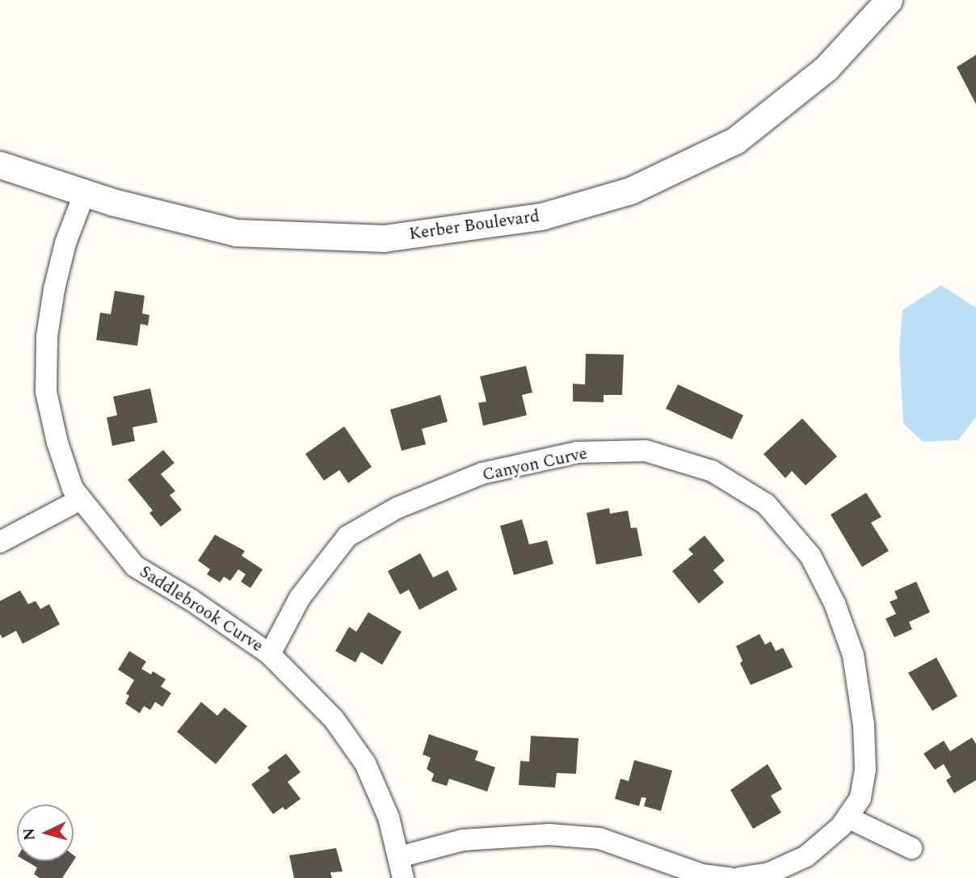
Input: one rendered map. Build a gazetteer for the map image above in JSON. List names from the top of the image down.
{
  "streets": {
    "street": ["Kerber Boulevard", "Canyon Curve", "Saddlebrook Curve"]
  },
  "crossings": [
    ["Kerber Boulevard", "Saddlebrook Curve"],
    ["Canyon Curve", "Saddlebrook Curve"]
  ],
  "north": "left"
}
